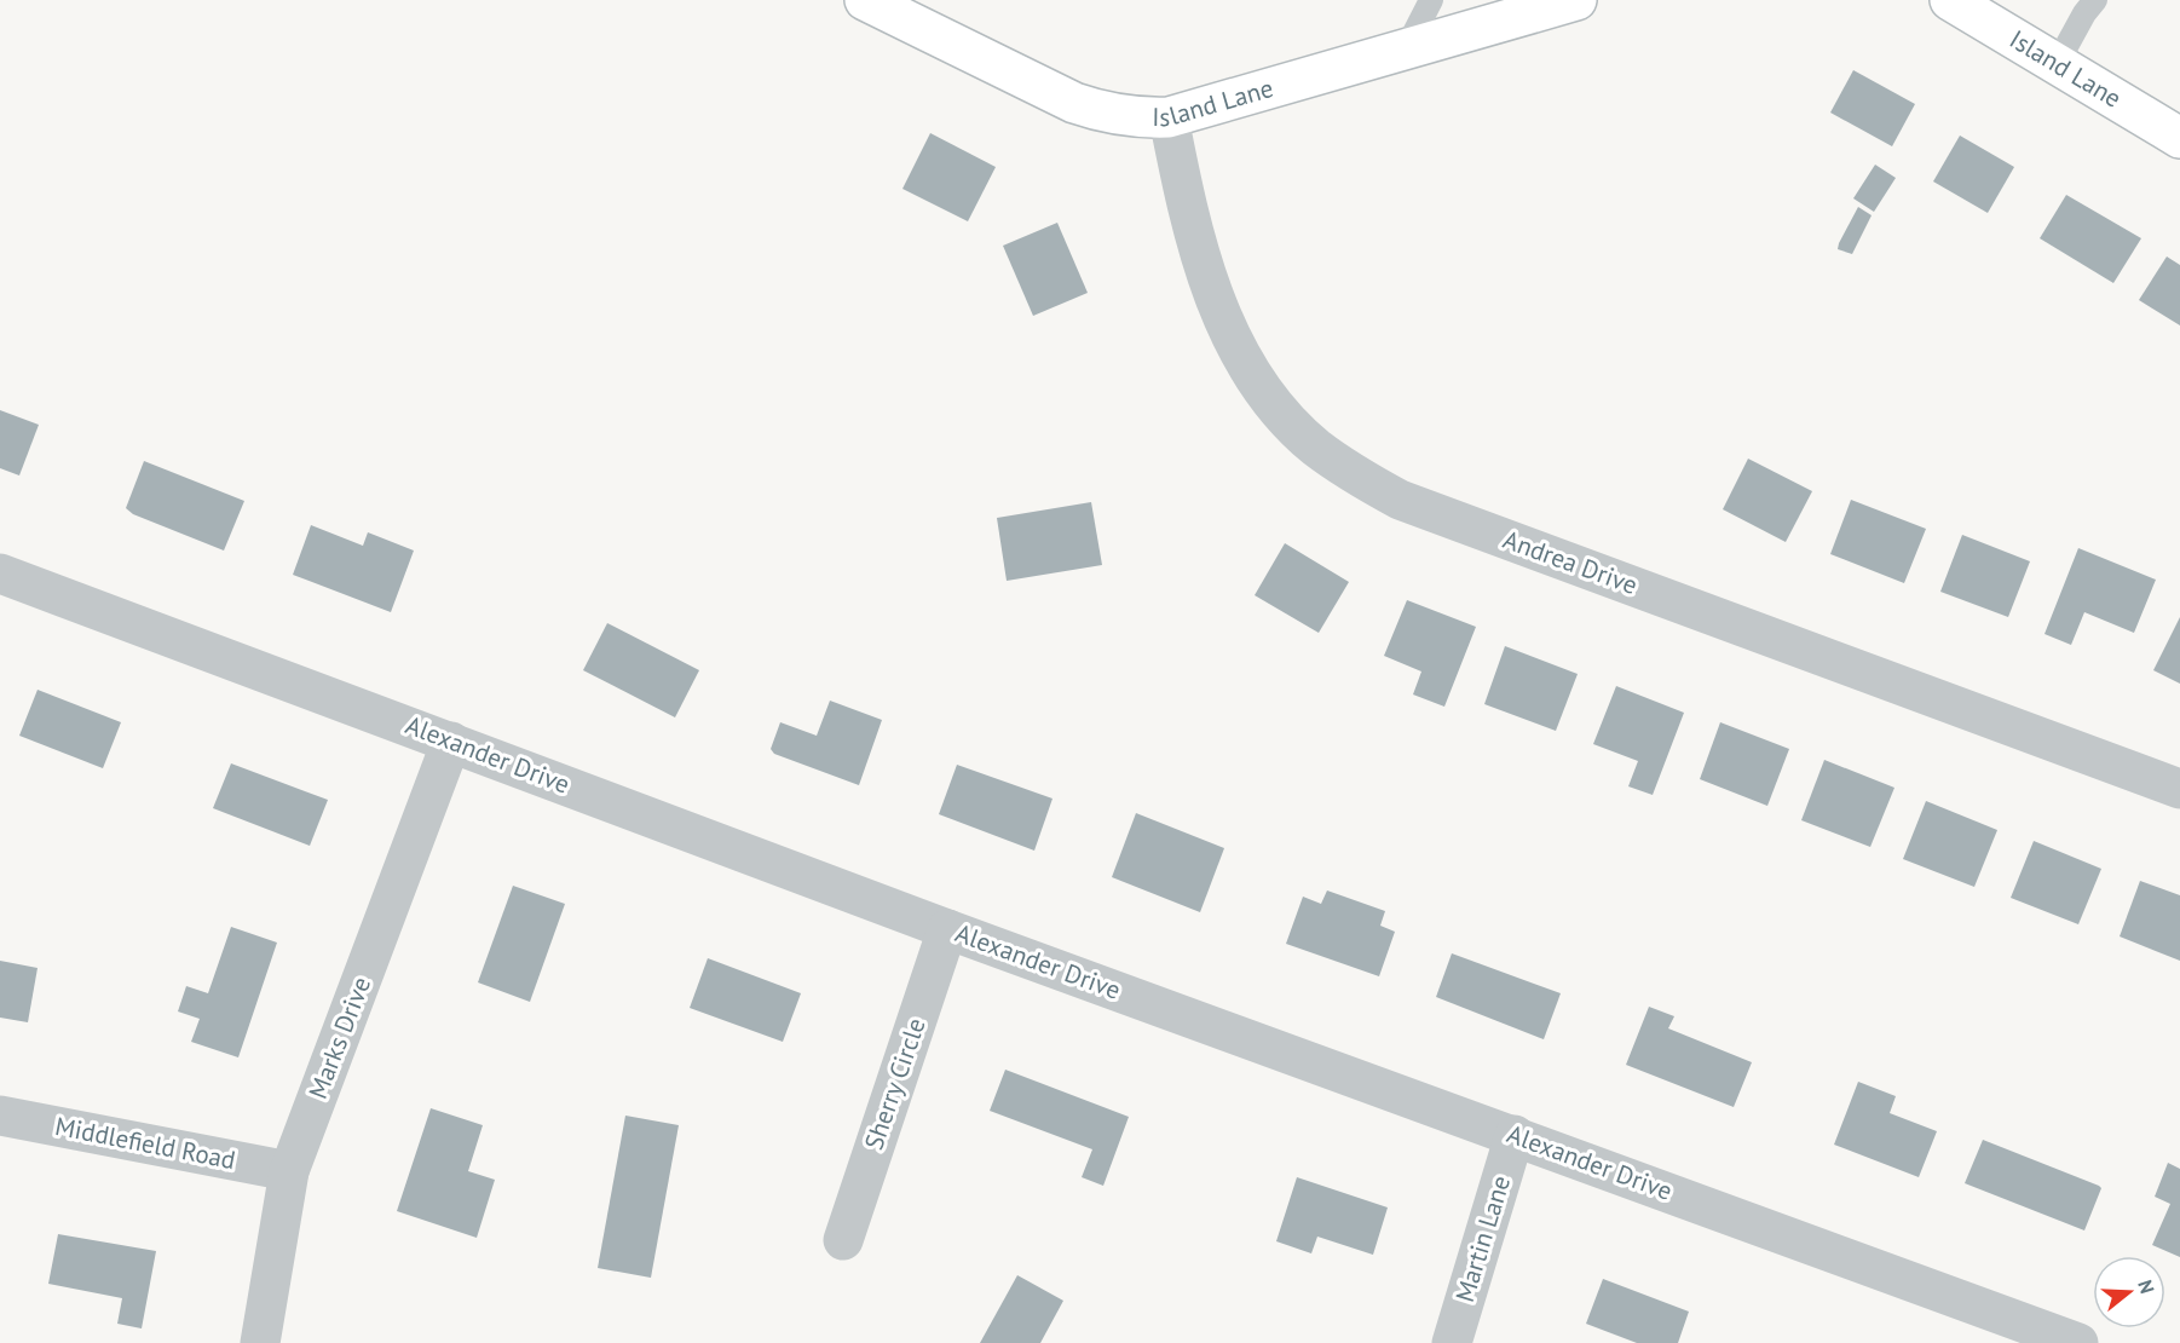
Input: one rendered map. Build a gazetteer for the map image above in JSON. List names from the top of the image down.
{
  "streets": {
    "street": [
      "Island Lane",
      "Andrea Drive",
      "Alexander Drive",
      "Marks Drive",
      "Sherry Circle",
      "Middlefield Road",
      "Martin Lane"
    ]
  },
  "crossings": [
    ["Island Lane", "Andrea Drive"],
    ["Alexander Drive", "Marks Drive"],
    ["Alexander Drive", "Sherry Circle"],
    ["Alexander Drive", "Martin Lane"],
    ["Marks Drive", "Middlefield Road"]
  ],
  "north": "right"
}
